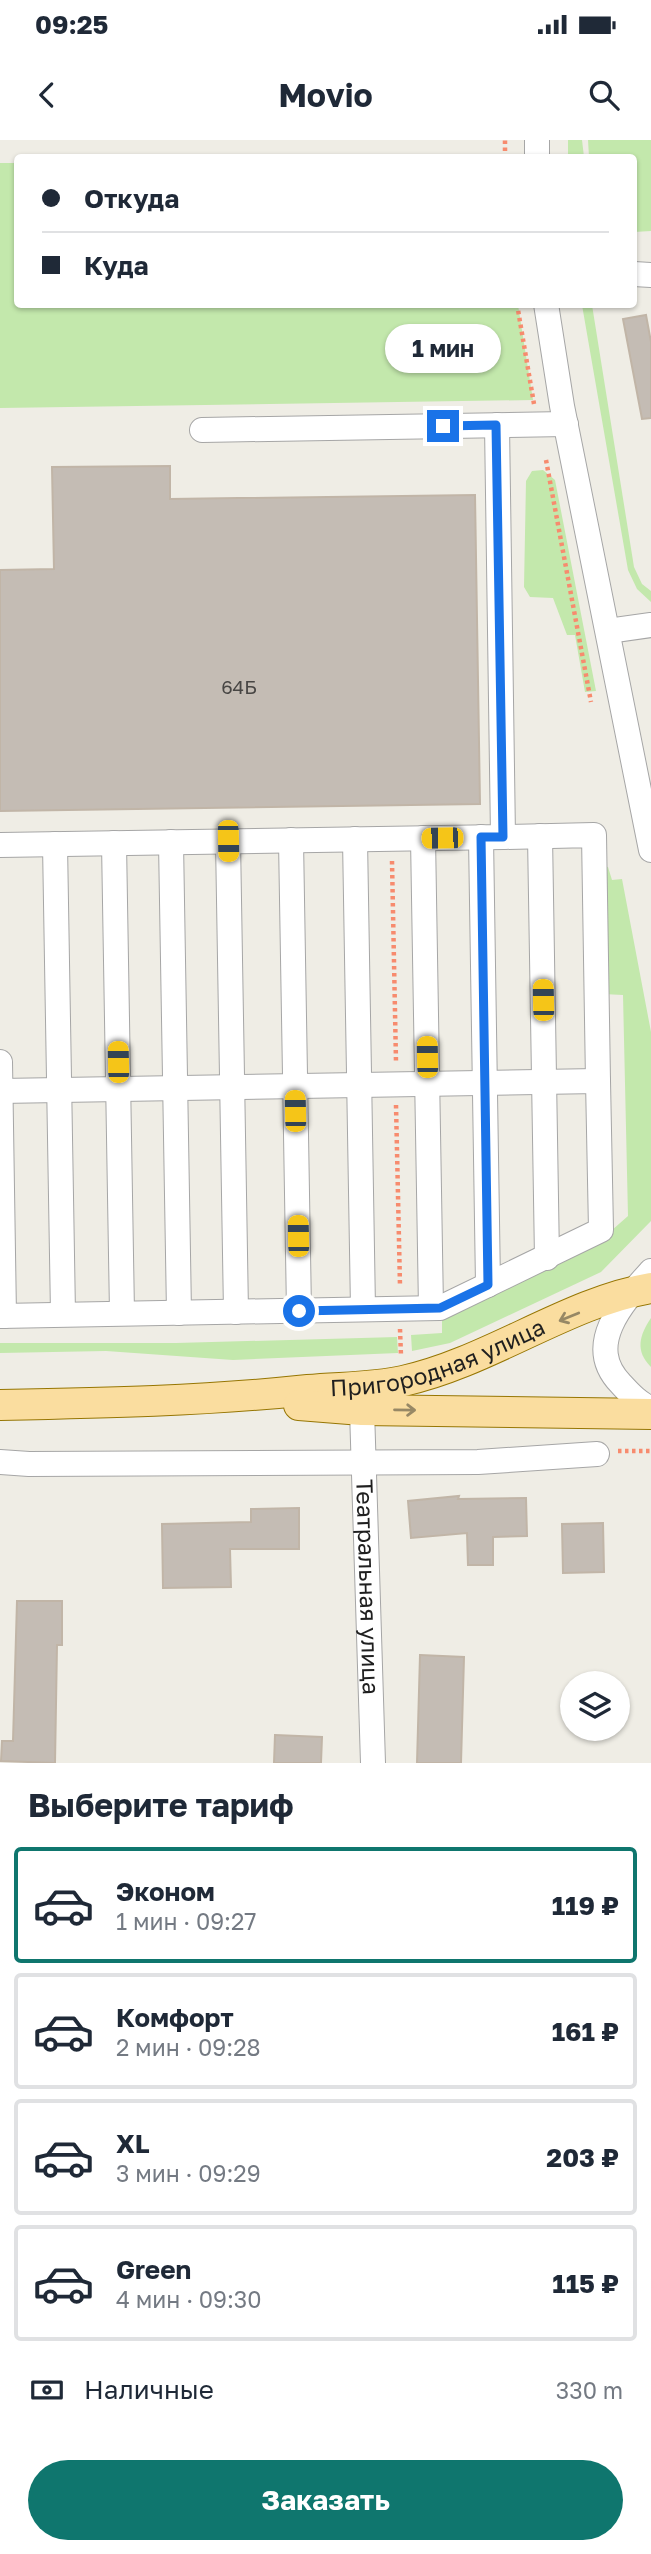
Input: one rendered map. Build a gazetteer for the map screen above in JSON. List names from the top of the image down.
{
  "streets": {
    "main road": ["Пригородная улица"],
    "street": ["Театральная улица"]
  },
  "crossings": [
    ["Пригородная улица", "Театральная улица"]
  ],
  "house_numbers": ["64Б"],
  "page": {
    "status": "09:25",
    "header": "Movio",
    "banner": ["Откуда", "Куда"],
    "bubble": "1 мин",
    "heading": "Выберите тариф",
    "list": [
      {
        "name": "Эконом",
        "note": "1 мин · 09:27",
        "value": "119 ₽"
      },
      {
        "name": "Комфорт",
        "note": "2 мин · 09:28",
        "value": "161 ₽"
      },
      {
        "name": "XL",
        "note": "3 мин · 09:29",
        "value": "203 ₽"
      },
      {
        "name": "Green",
        "note": "4 мин · 09:30",
        "value": "115 ₽"
      }
    ],
    "pay": ["Наличные", "330 m"],
    "buttons": "Заказать"
  }
}
